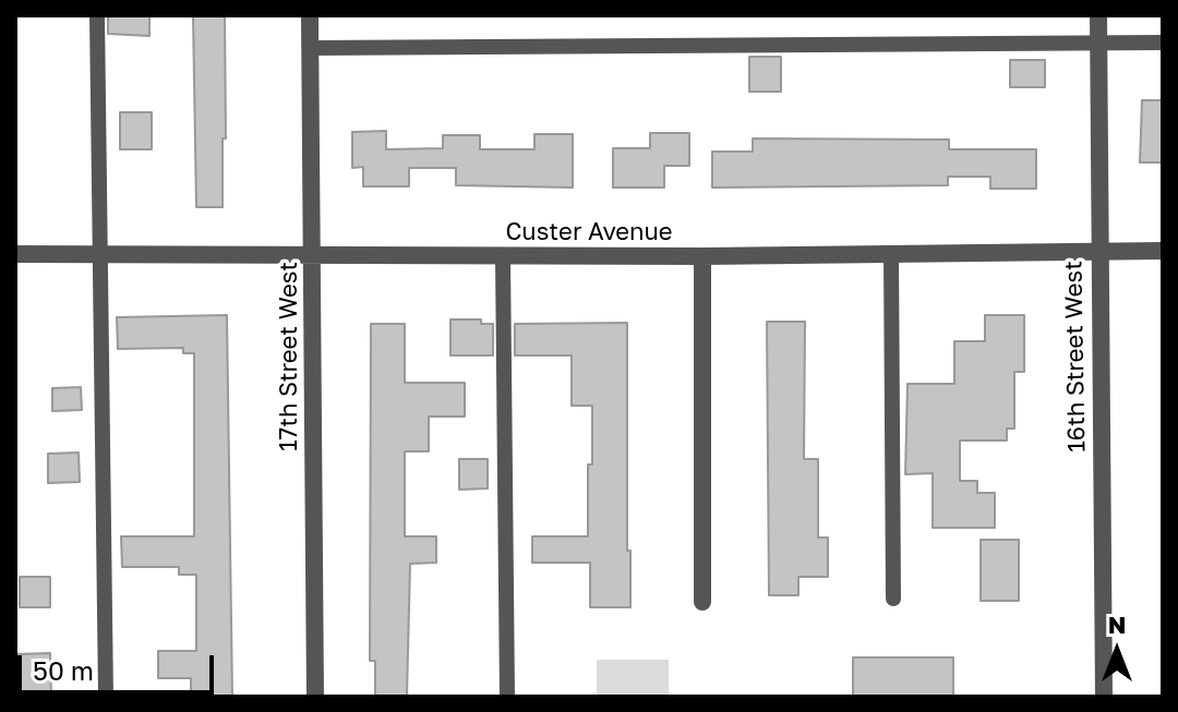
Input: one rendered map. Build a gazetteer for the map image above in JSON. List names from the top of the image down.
{
  "streets": {
    "street": ["Custer Avenue", "17th Street West", "16th Street West"]
  },
  "crossings": [
    ["Custer Avenue", "17th Street West"],
    ["Custer Avenue", "16th Street West"]
  ],
  "scale_bar": "50 m",
  "north": "top"
}
